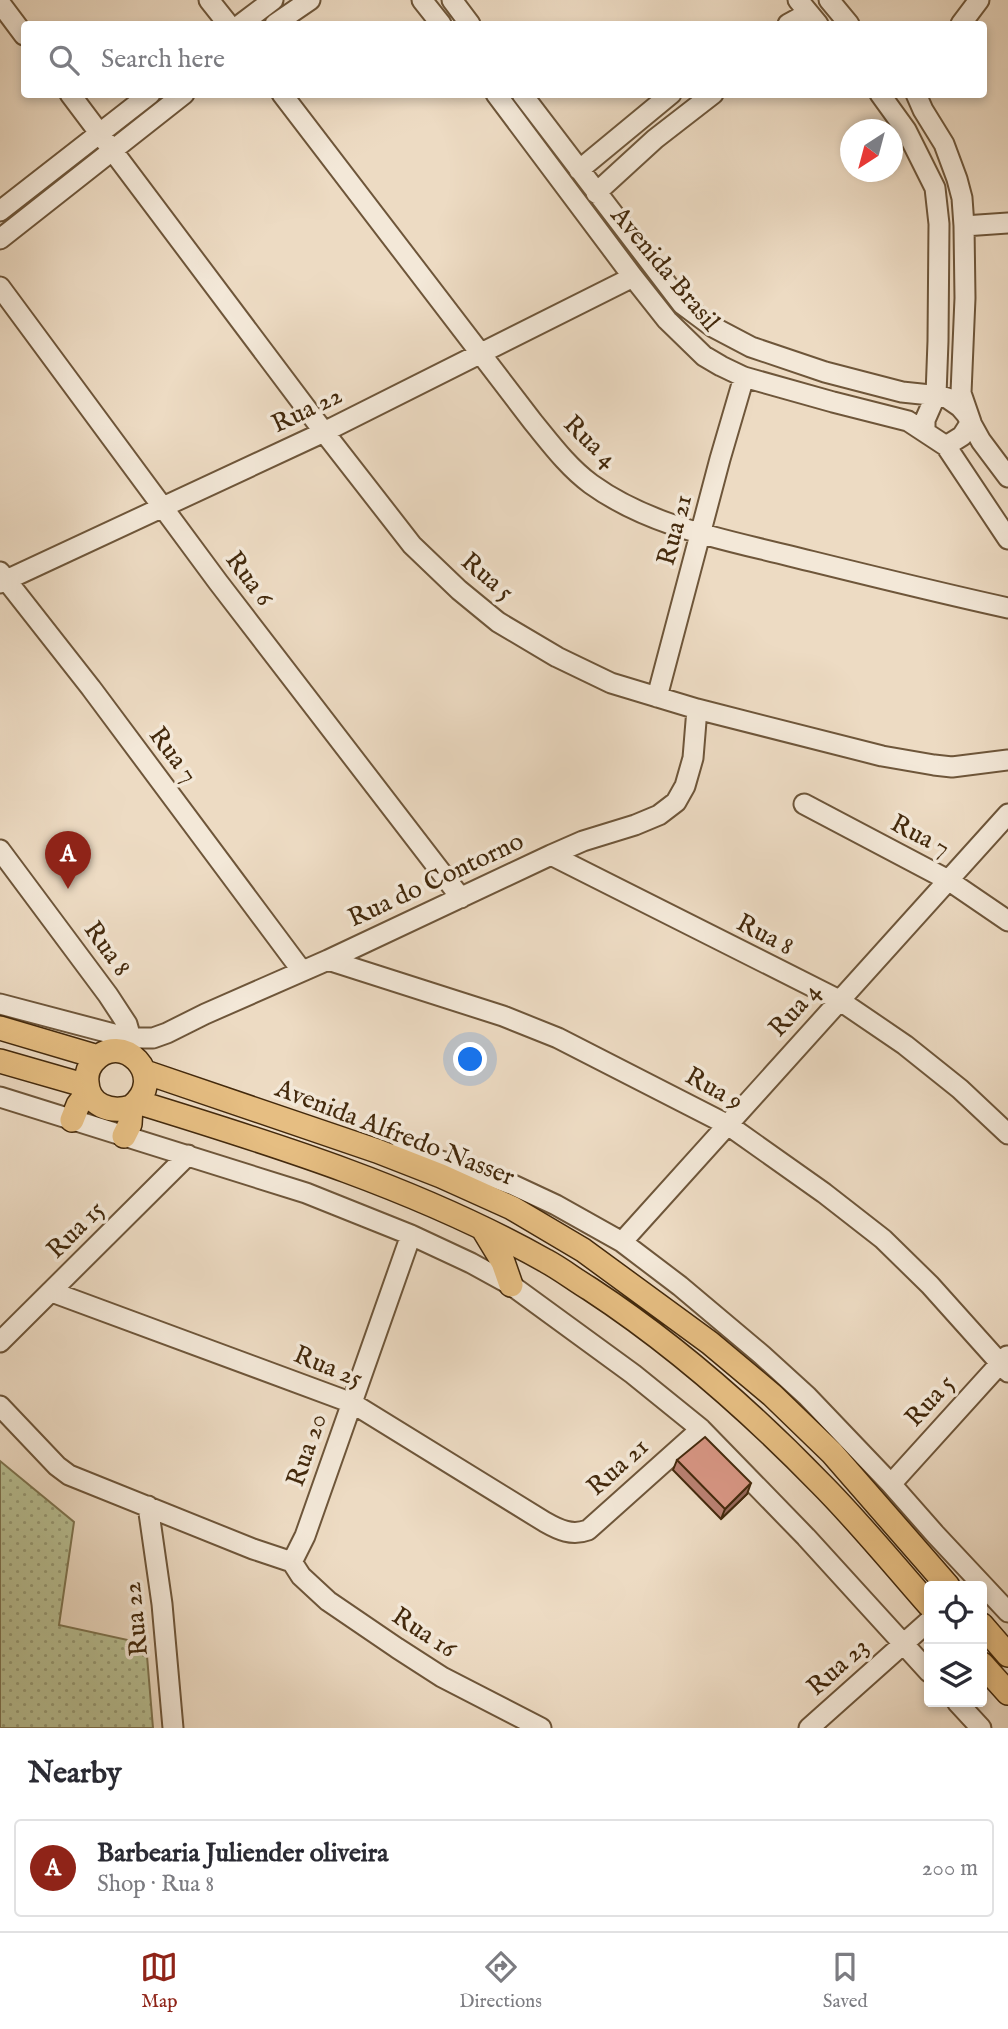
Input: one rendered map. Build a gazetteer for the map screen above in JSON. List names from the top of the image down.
{
  "streets": {
    "main road": ["Avenida Alfredo Nasser"],
    "street": [
      "Avenida Brasil",
      "Rua 22",
      "Rua 4",
      "Rua 21",
      "Rua 5",
      "Rua 6",
      "Rua 7",
      "Rua do Contorno",
      "Rua 8",
      "Rua 9",
      "Rua 15",
      "Rua 25",
      "Rua 20",
      "Rua 16",
      "Rua 23"
    ]
  },
  "crossings": [
    ["Avenida Brasil", "Rua 22"],
    ["Avenida Brasil", "Rua 21"],
    ["Rua 22", "Rua 4"],
    ["Rua 22", "Rua 5"],
    ["Rua 22", "Rua 6"],
    ["Rua 22", "Rua 7"],
    ["Rua 4", "Rua 21"],
    ["Rua 4", "Rua 7"],
    ["Rua 4", "Rua 8"],
    ["Rua 4", "Rua 9"],
    ["Rua 21", "Rua 5"],
    ["Rua 21", "Rua 25"],
    ["Rua 5", "Rua do Contorno"],
    ["Rua 5", "Rua 9"],
    ["Rua 6", "Rua do Contorno"],
    ["Rua 7", "Rua do Contorno"],
    ["Rua do Contorno", "Rua 8"],
    ["Rua do Contorno", "Rua 9"],
    ["Rua do Contorno", "Avenida Alfredo Nasser"],
    ["Rua 8", "Avenida Alfredo Nasser"],
    ["Rua 15", "Rua 25"],
    ["Rua 25", "Rua 20"],
    ["Rua 20", "Rua 16"]
  ],
  "north": "bottom left",
  "page": {
    "search": "Search here",
    "pins": "A",
    "heading": "Nearby",
    "list": [
      {
        "mark": "A",
        "name": "Barbearia Juliender oliveira",
        "note": "Shop · Rua 8",
        "value": "200 m"
      }
    ],
    "nav": ["Map", "Directions", "Saved"]
  }
}
